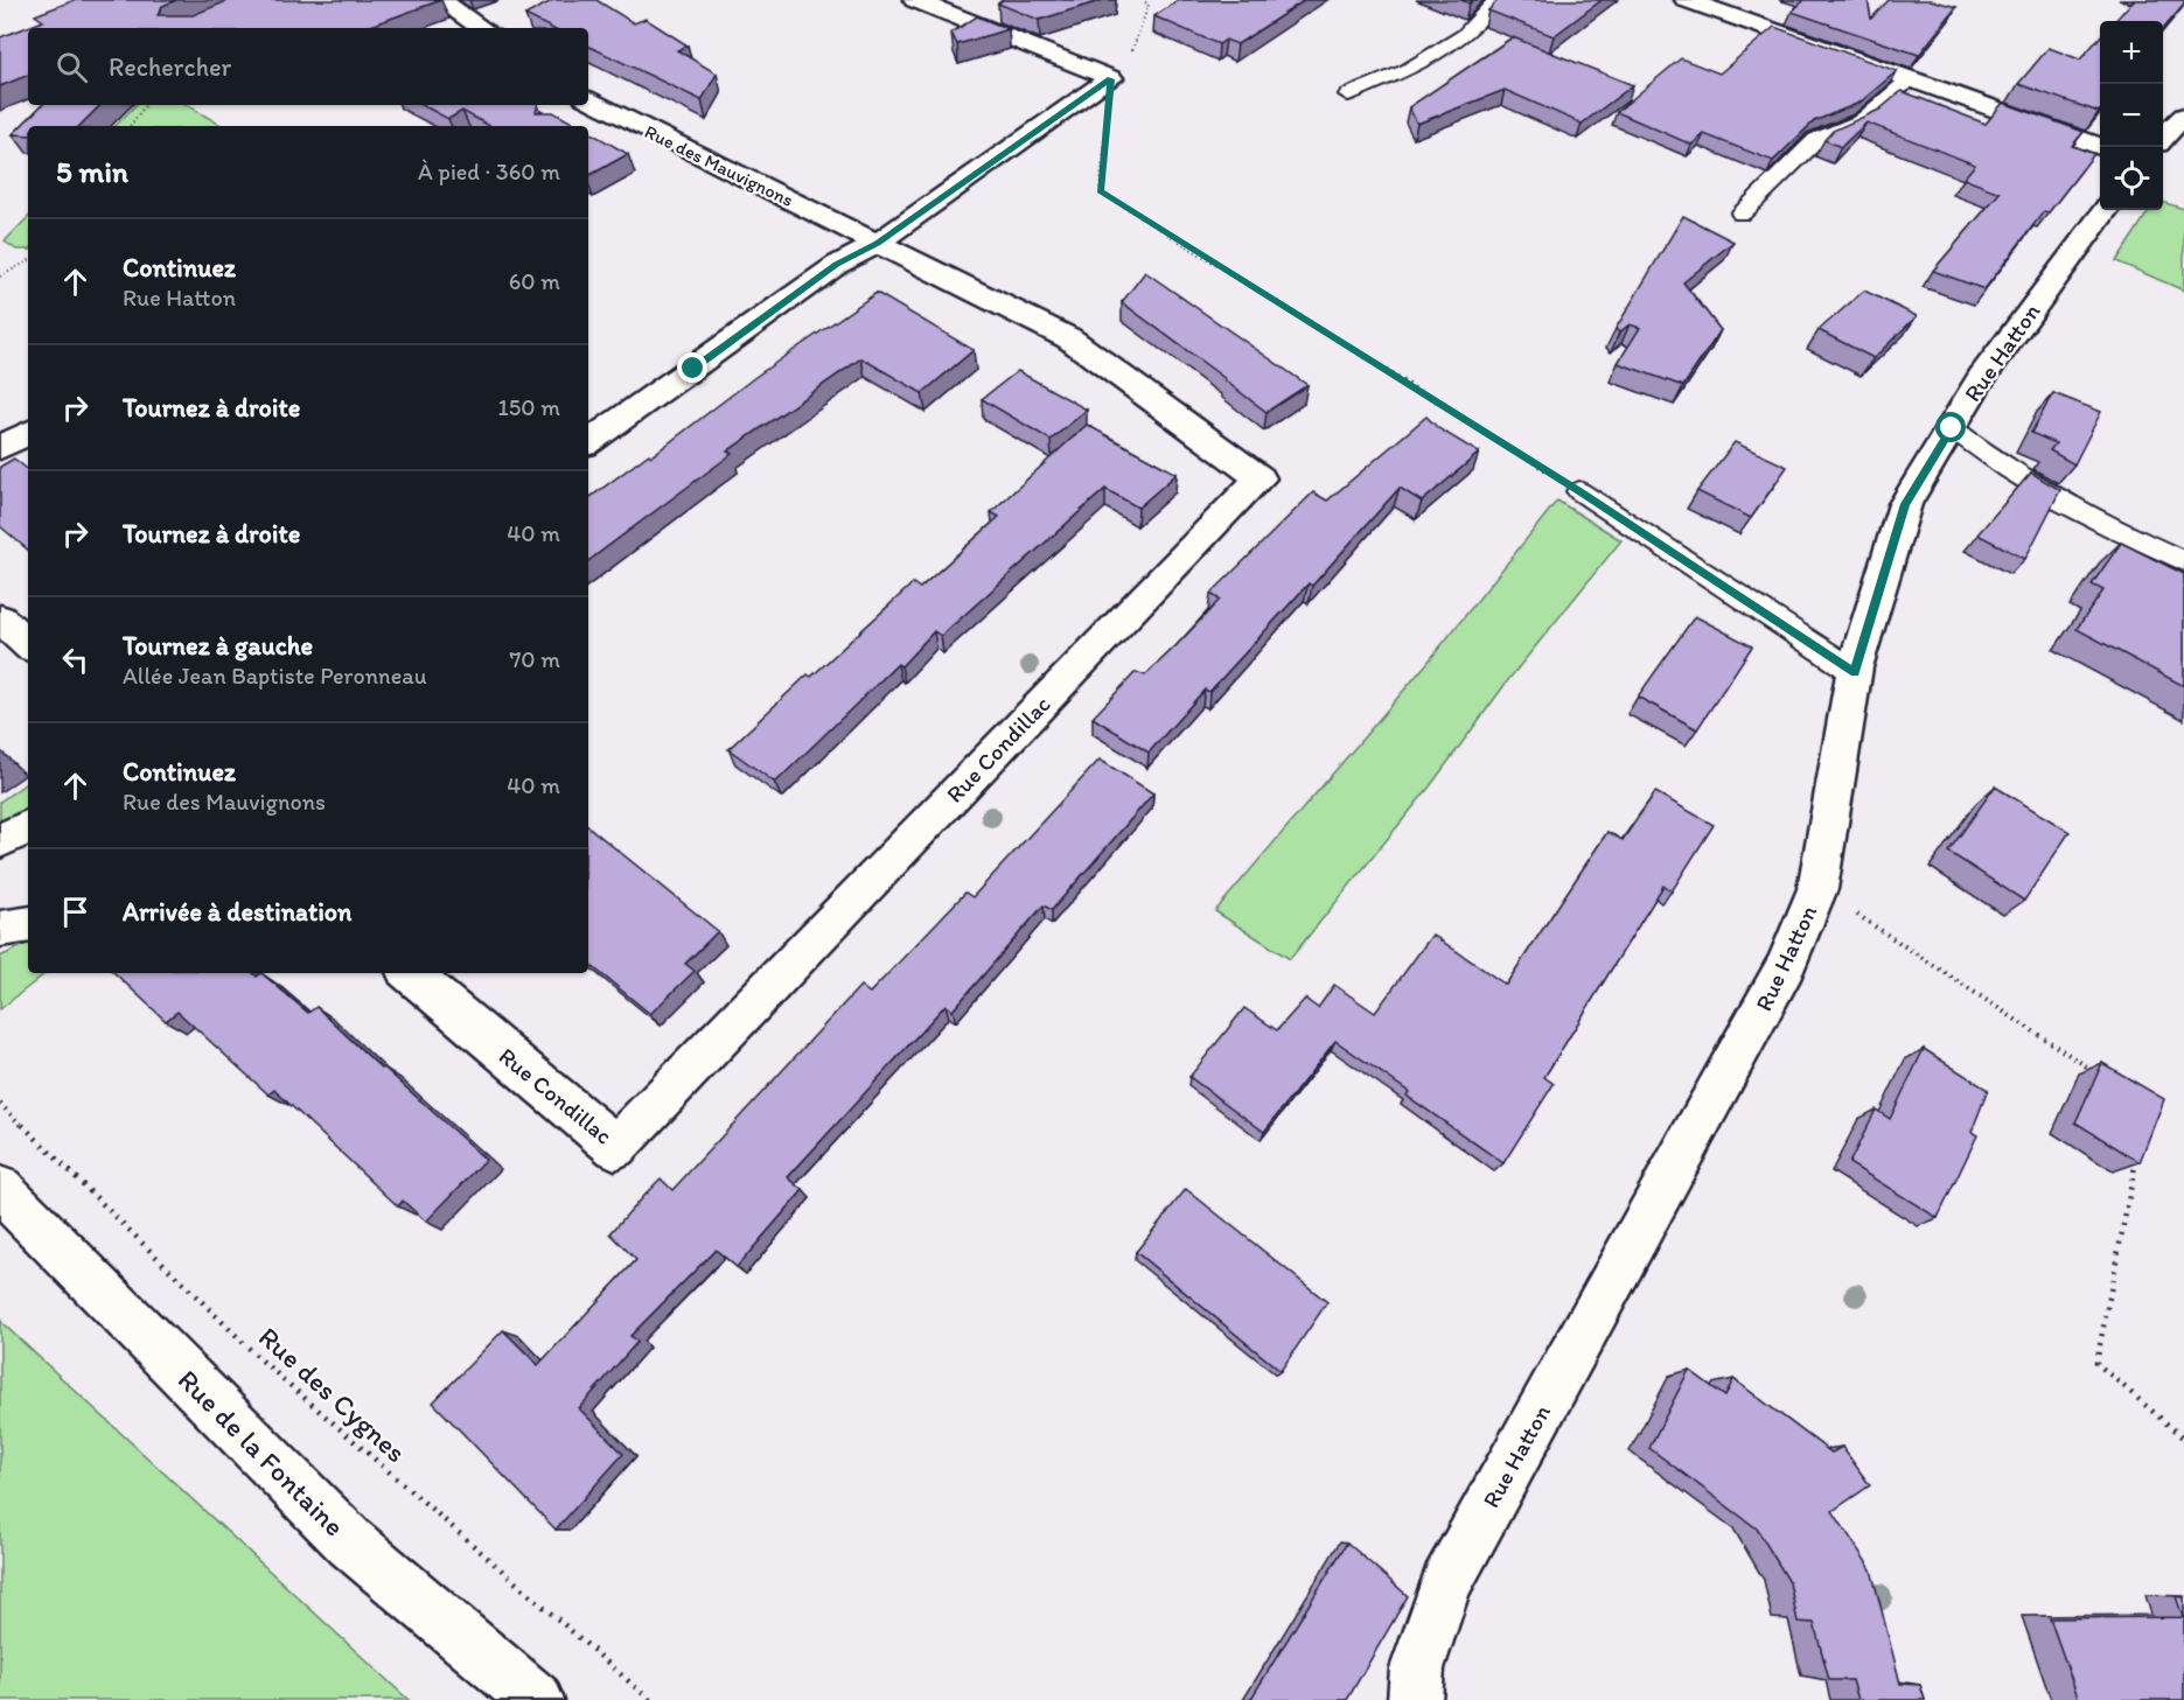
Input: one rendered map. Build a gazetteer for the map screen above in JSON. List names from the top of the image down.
{
  "streets": {
    "street": [
      "Rue des Mauvignons",
      "Rue Hatton",
      "Rue Condillac",
      "Rue de la Fontaine"
    ],
    "path": ["Rue des Cygnes"]
  },
  "crossings": [
    ["Rue des Mauvignons", "Rue Condillac"]
  ],
  "page": {
    "map_buttons": ["+", "−"],
    "search": "Rechercher",
    "heading": ["5 min", "À pied · 360 m"],
    "list": [
      ["Continuez", "Rue Hatton", "60 m"],
      ["Tournez à droite", "150 m"],
      ["Tournez à droite", "40 m"],
      ["Tournez à gauche", "Allée Jean Baptiste Peronneau", "70 m"],
      ["Continuez", "Rue des Mauvignons", "40 m"],
      "Arrivée à destination"
    ]
  }
}
